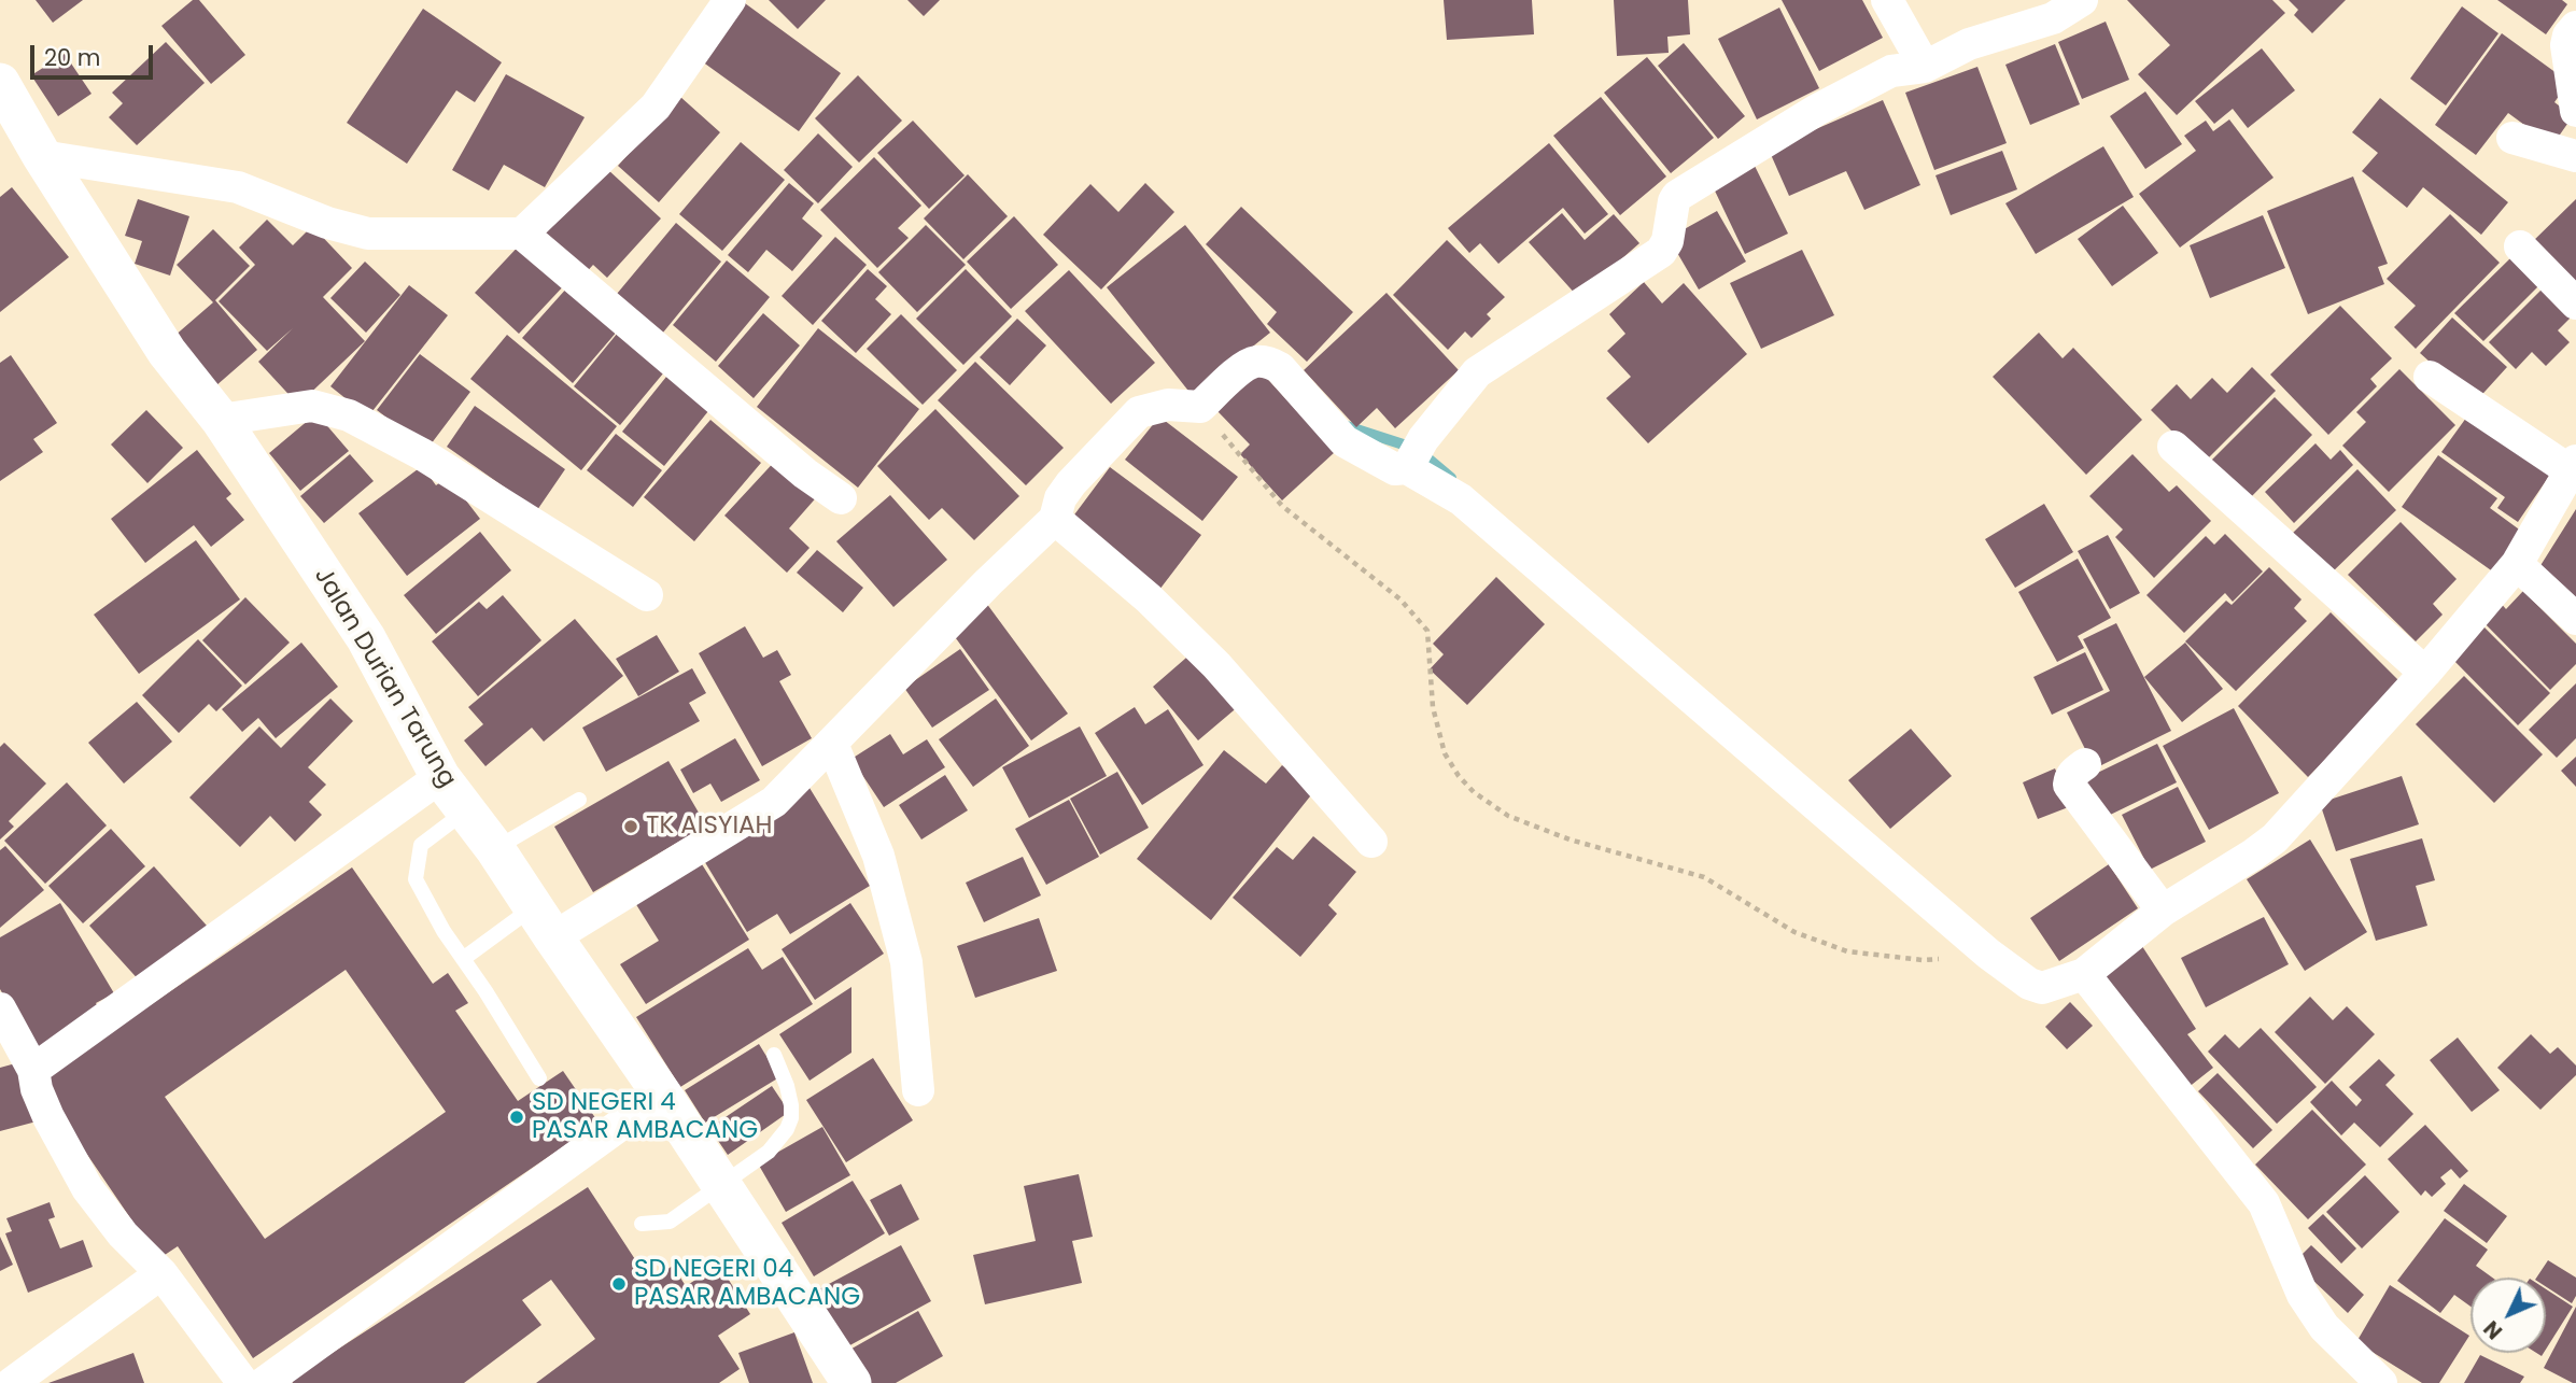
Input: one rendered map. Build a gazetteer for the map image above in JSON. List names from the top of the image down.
{
  "streets": {
    "street": ["Jalan Durian Tarung"]
  },
  "places": ["TK AISYIAH", "SD NEGERI 4 PASAR AMBACANG", "SD NEGERI 04 PASAR AMBACANG"],
  "scale_bar": "20 m",
  "north": "bottom left"
}
